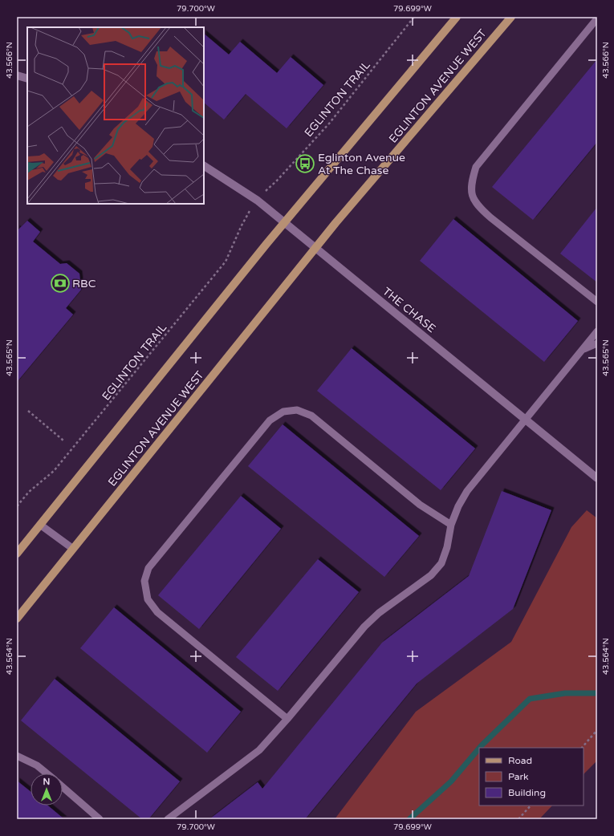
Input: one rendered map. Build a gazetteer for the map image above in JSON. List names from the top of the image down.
{
  "streets": {
    "main road": ["EGLINTON AVENUE WEST"],
    "street": ["THE CHASE"],
    "path": ["EGLINTON TRAIL"]
  },
  "crossings": [
    ["EGLINTON AVENUE WEST", "THE CHASE"]
  ],
  "places": {
    "bus stop": ["Eglinton Avenue At The Chase"],
    "bank": ["RBC"]
  },
  "legend": ["Road", "Park", "Building"],
  "north": "top",
  "coordinates": [
    "79.700°W",
    "79.699°W",
    "43.566°N",
    "43.565°N",
    "43.564°N"
  ]
}
